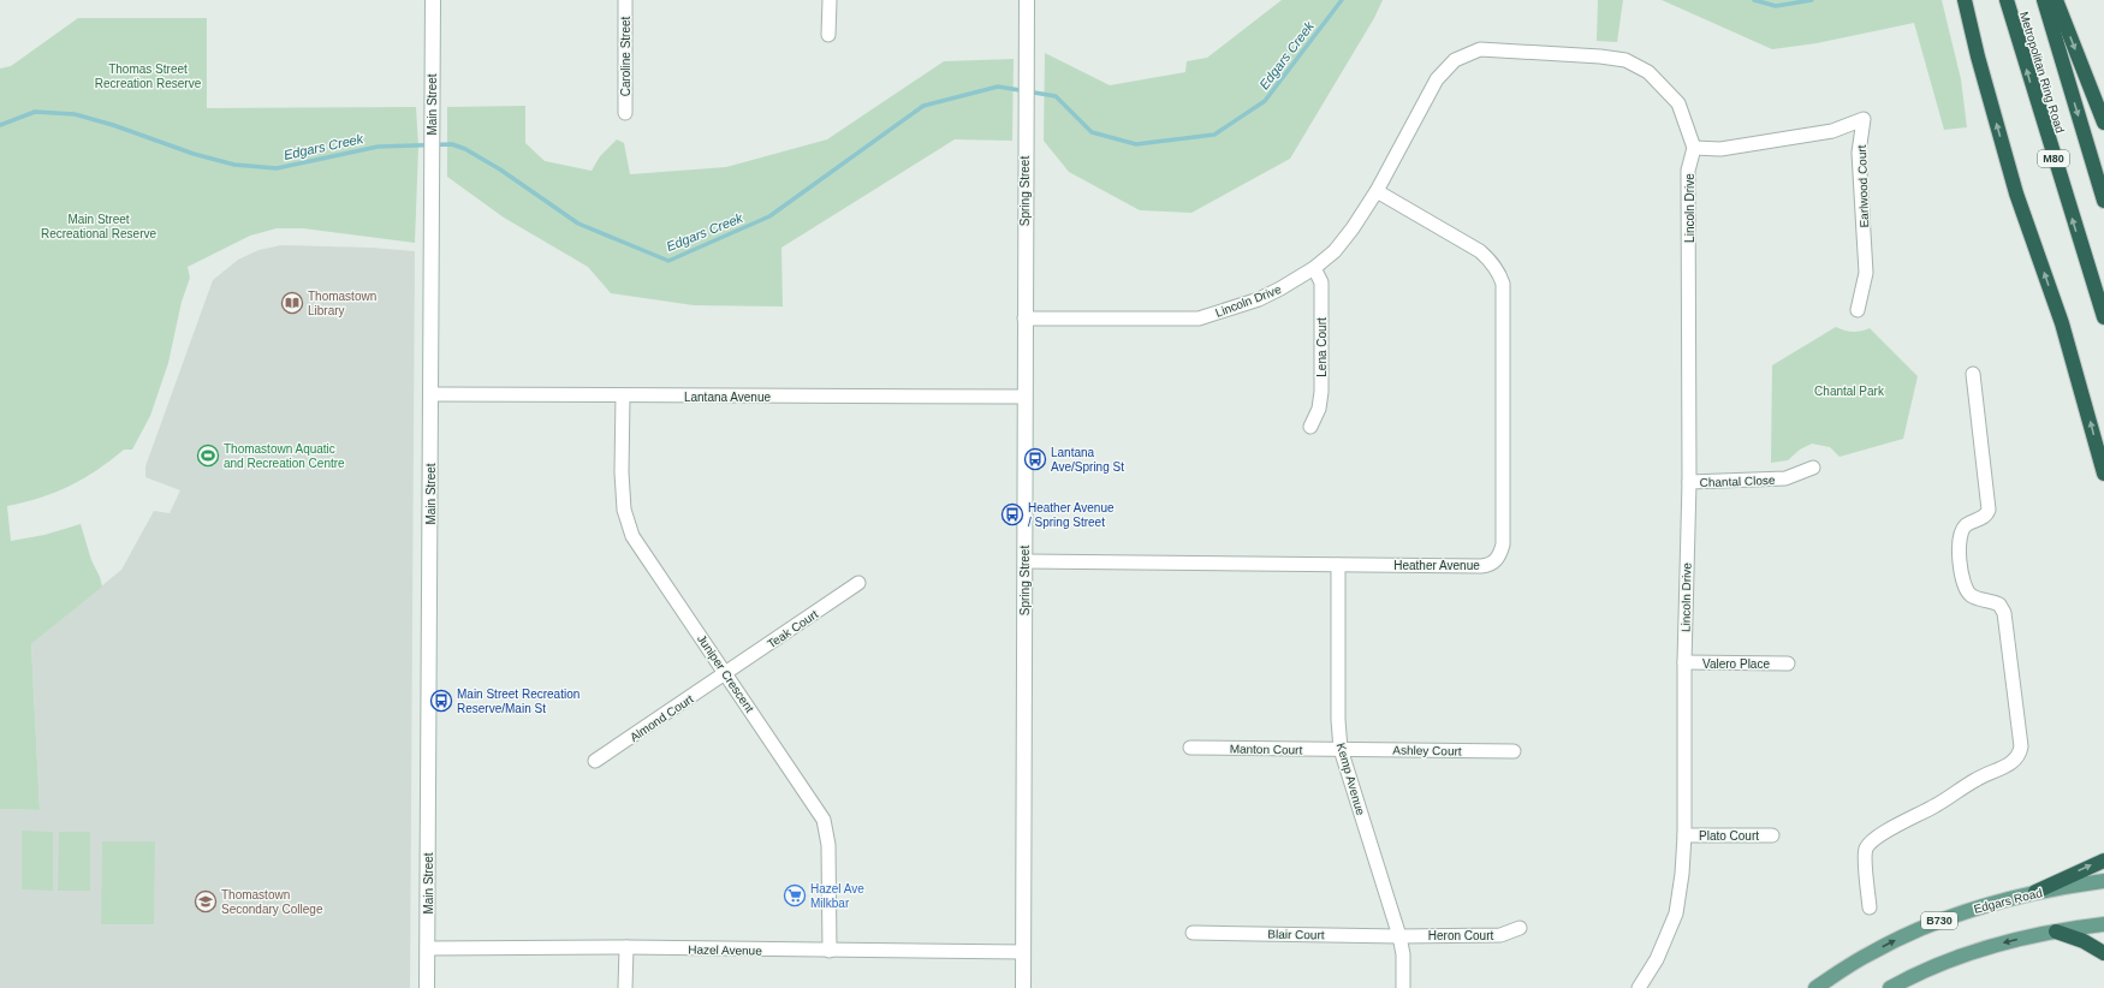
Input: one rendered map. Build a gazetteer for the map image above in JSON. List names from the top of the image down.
{
  "streets": {
    "highway": ["Metropolitan Ring Road", "M80"],
    "main road": ["Edgars Road", "B730"],
    "street": [
      "Caroline Street",
      "Main Street",
      "Earlwood Court",
      "Spring Street",
      "Lincoln Drive",
      "Lena Court",
      "Lantana Avenue",
      "Chantal Close",
      "Heather Avenue",
      "Teak Court",
      "Valero Place",
      "Juniper Crescent",
      "Almond Court",
      "Manton Court",
      "Ashley Court",
      "Kemp Avenue",
      "Plato Court",
      "Blair Court",
      "Heron Court",
      "Hazel Avenue"
    ]
  },
  "crossings": [
    ["Main Street", "Lantana Avenue"],
    ["Main Street", "Hazel Avenue"],
    ["Earlwood Court", "Lincoln Drive"],
    ["Spring Street", "Lincoln Drive"],
    ["Spring Street", "Lantana Avenue"],
    ["Spring Street", "Heather Avenue"],
    ["Spring Street", "Hazel Avenue"],
    ["Lincoln Drive", "Lena Court"],
    ["Lincoln Drive", "Chantal Close"],
    ["Lincoln Drive", "Heather Avenue"],
    ["Lincoln Drive", "Valero Place"],
    ["Lincoln Drive", "Plato Court"],
    ["Lantana Avenue", "Juniper Crescent"],
    ["Heather Avenue", "Kemp Avenue"],
    ["Teak Court", "Juniper Crescent"],
    ["Teak Court", "Almond Court"],
    ["Juniper Crescent", "Almond Court"],
    ["Juniper Crescent", "Hazel Avenue"],
    ["Manton Court", "Ashley Court"],
    ["Manton Court", "Kemp Avenue"],
    ["Ashley Court", "Kemp Avenue"],
    ["Kemp Avenue", "Blair Court"],
    ["Kemp Avenue", "Heron Court"],
    ["Blair Court", "Heron Court"]
  ],
  "water": ["Edgars Creek"],
  "parks": ["Thomas Street Recreation Reserve", "Main Street Recreational Reserve", "Chantal Park"],
  "places": {
    "library": ["Thomastown Library"],
    "sports": ["Thomastown Aquatic and Recreation Centre"],
    "bus stop": ["Lantana Ave/Spring St", "Heather Avenue / Spring Street", "Main Street Recreation Reserve/Main St"],
    "supermarket": ["Hazel Ave Milkbar"],
    "school or university": ["Thomastown Secondary College"]
  }
}
